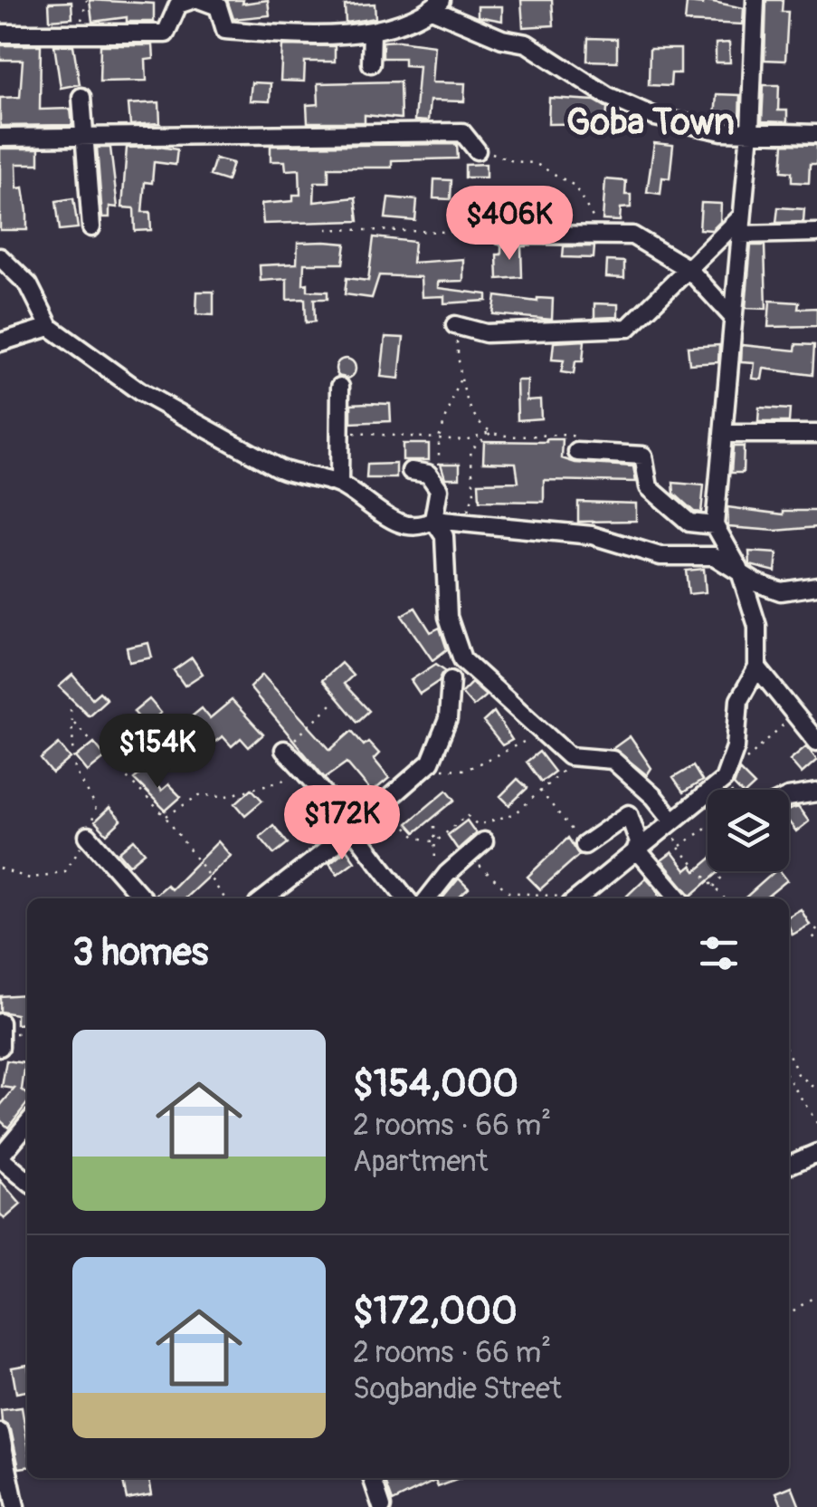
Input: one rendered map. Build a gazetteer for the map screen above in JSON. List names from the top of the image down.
{
  "districts": ["Goba Town"],
  "page": {
    "price": ["$406K", "$154K", "$172K"],
    "heading": "3 homes",
    "list": [
      {
        "name": "$154,000",
        "note": "2 rooms · 66 m² · Apartment"
      },
      {
        "name": "$172,000",
        "note": "2 rooms · 66 m² · Sogbandie Street"
      }
    ]
  }
}
